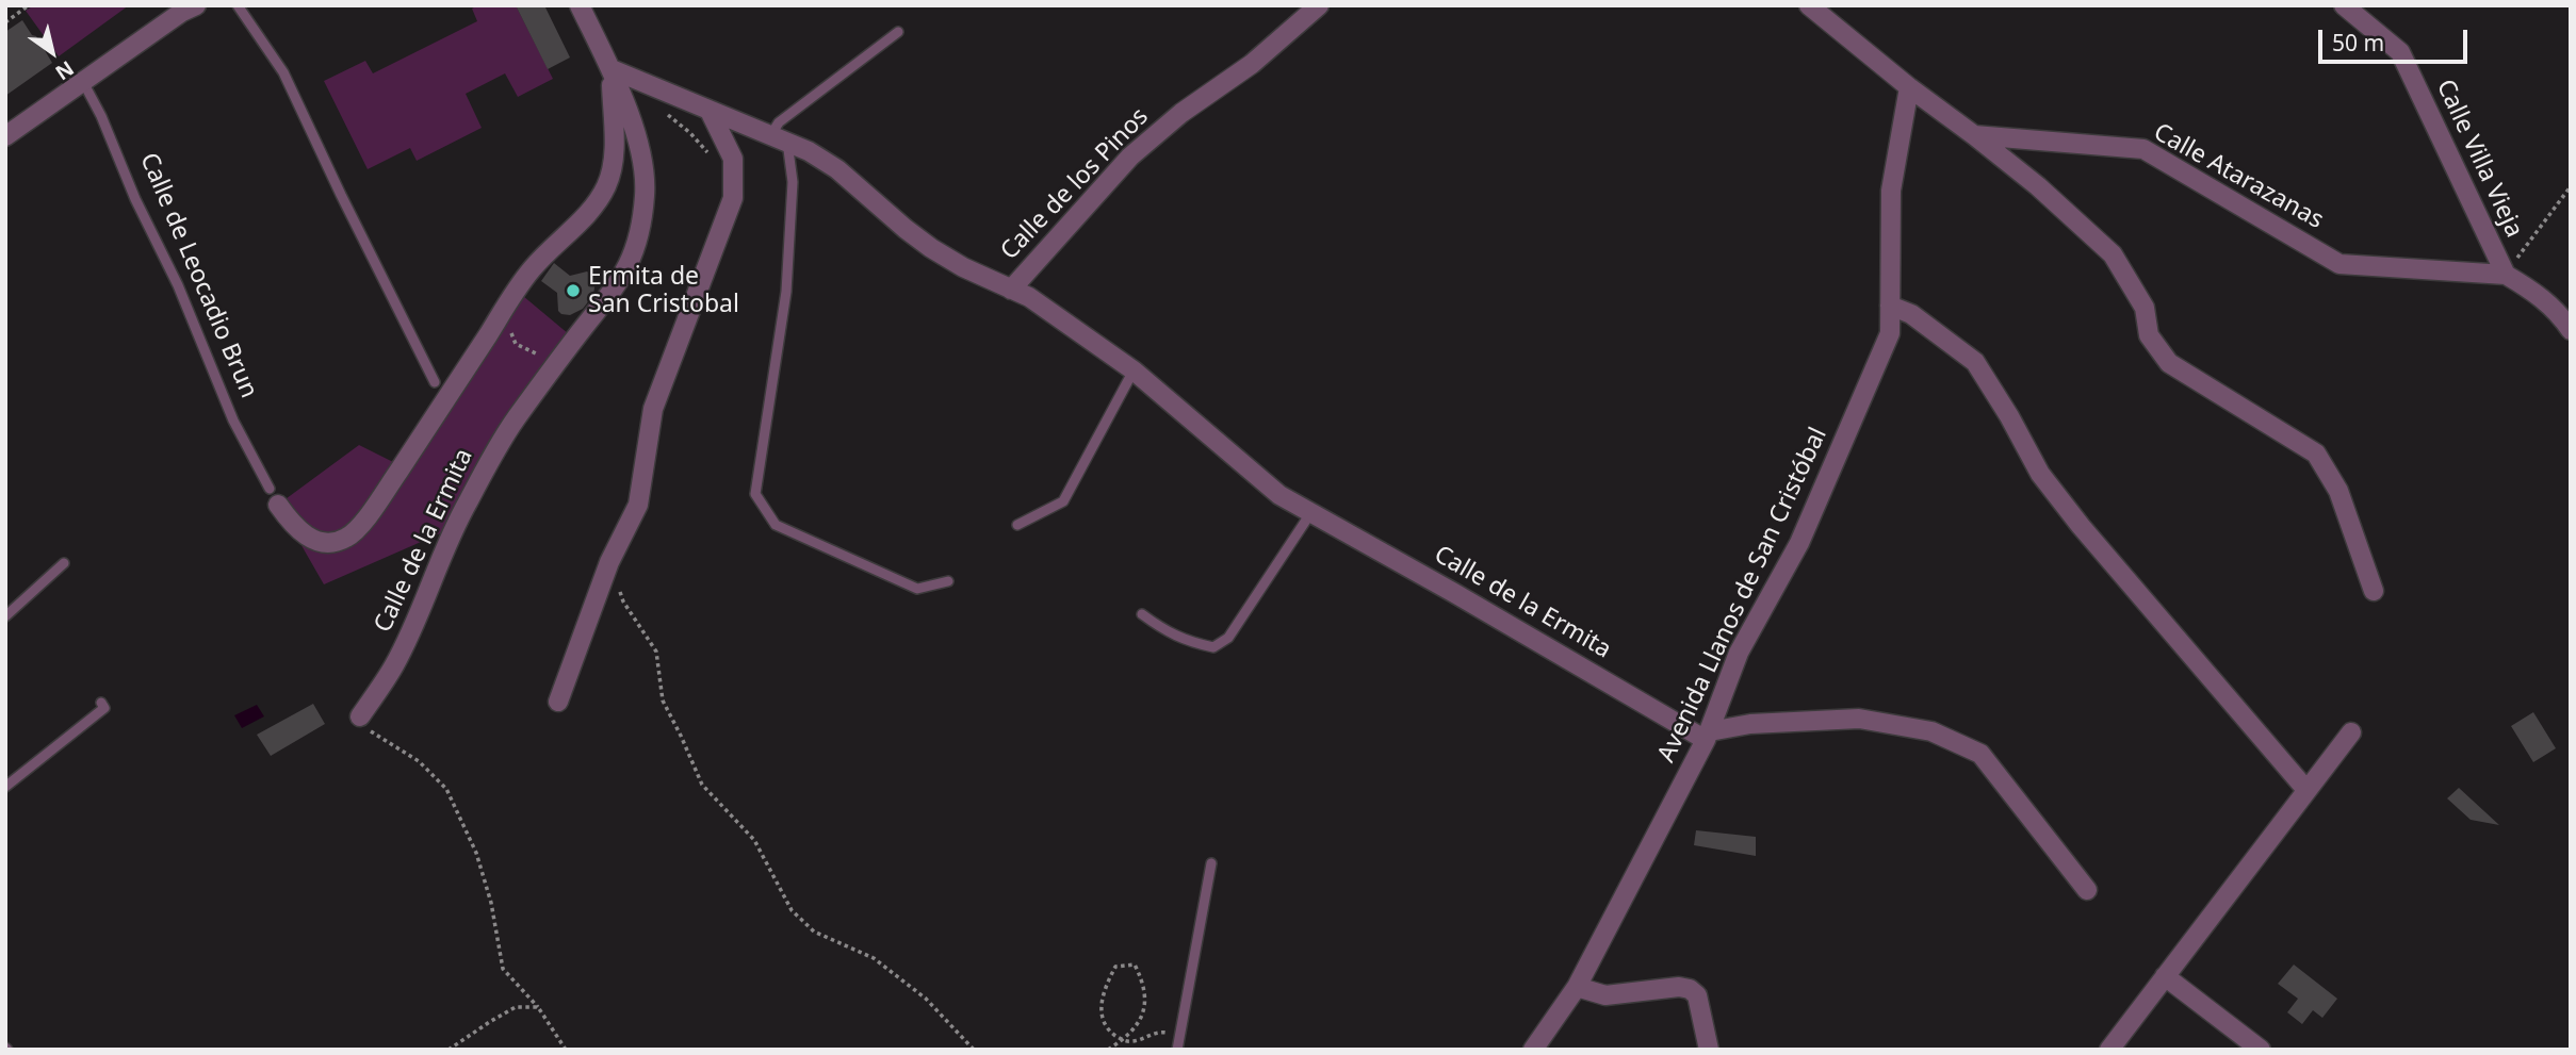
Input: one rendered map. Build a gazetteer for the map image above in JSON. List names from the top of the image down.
{
  "streets": {
    "street": [
      "Calle Villa Vieja",
      "Calle Atarazanas",
      "Calle de los Pinos",
      "Calle de la Ermita",
      "Avenida Llanos de San Cristóbal"
    ],
    "lane": ["Calle de Leocadio Brun"]
  },
  "crossings": [
    ["Calle Villa Vieja", "Calle Atarazanas"],
    ["Calle de los Pinos", "Calle de la Ermita"],
    ["Calle de Leocadio Brun", "Calle de la Ermita"],
    ["Calle de la Ermita", "Avenida Llanos de San Cristóbal"]
  ],
  "places": ["Ermita de San Cristobal"],
  "scale_bar": "50 m",
  "north": "bottom right"
}
